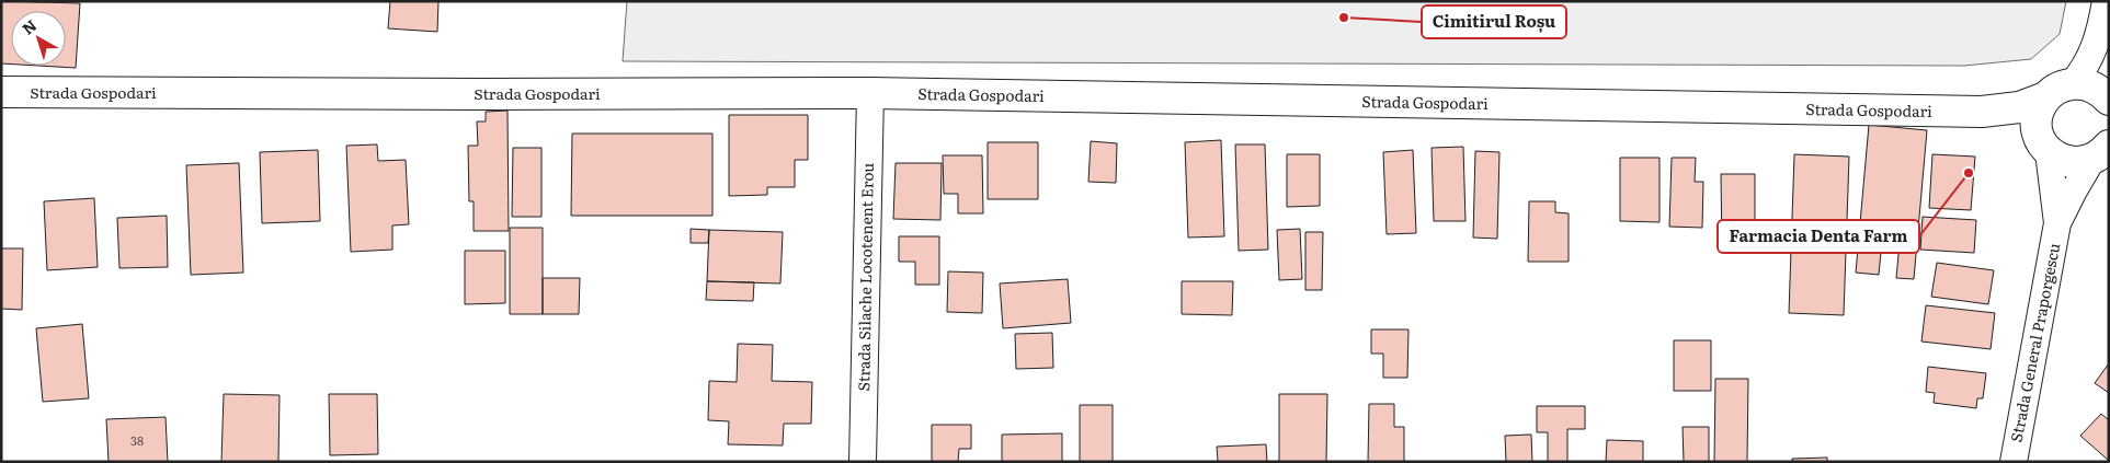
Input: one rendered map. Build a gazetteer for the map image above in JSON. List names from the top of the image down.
{
  "streets": {
    "street": ["Strada Gospodari", "Strada Silache Locotenent Erou", "Strada General Praporgescu"]
  },
  "crossings": [
    ["Strada Gospodari", "Strada Silache Locotenent Erou"],
    ["Strada Gospodari", "Strada General Praporgescu"]
  ],
  "places": ["Cimitirul Roșu", "Farmacia Denta Farm"],
  "house_numbers": ["38"],
  "north": "top left"
}
